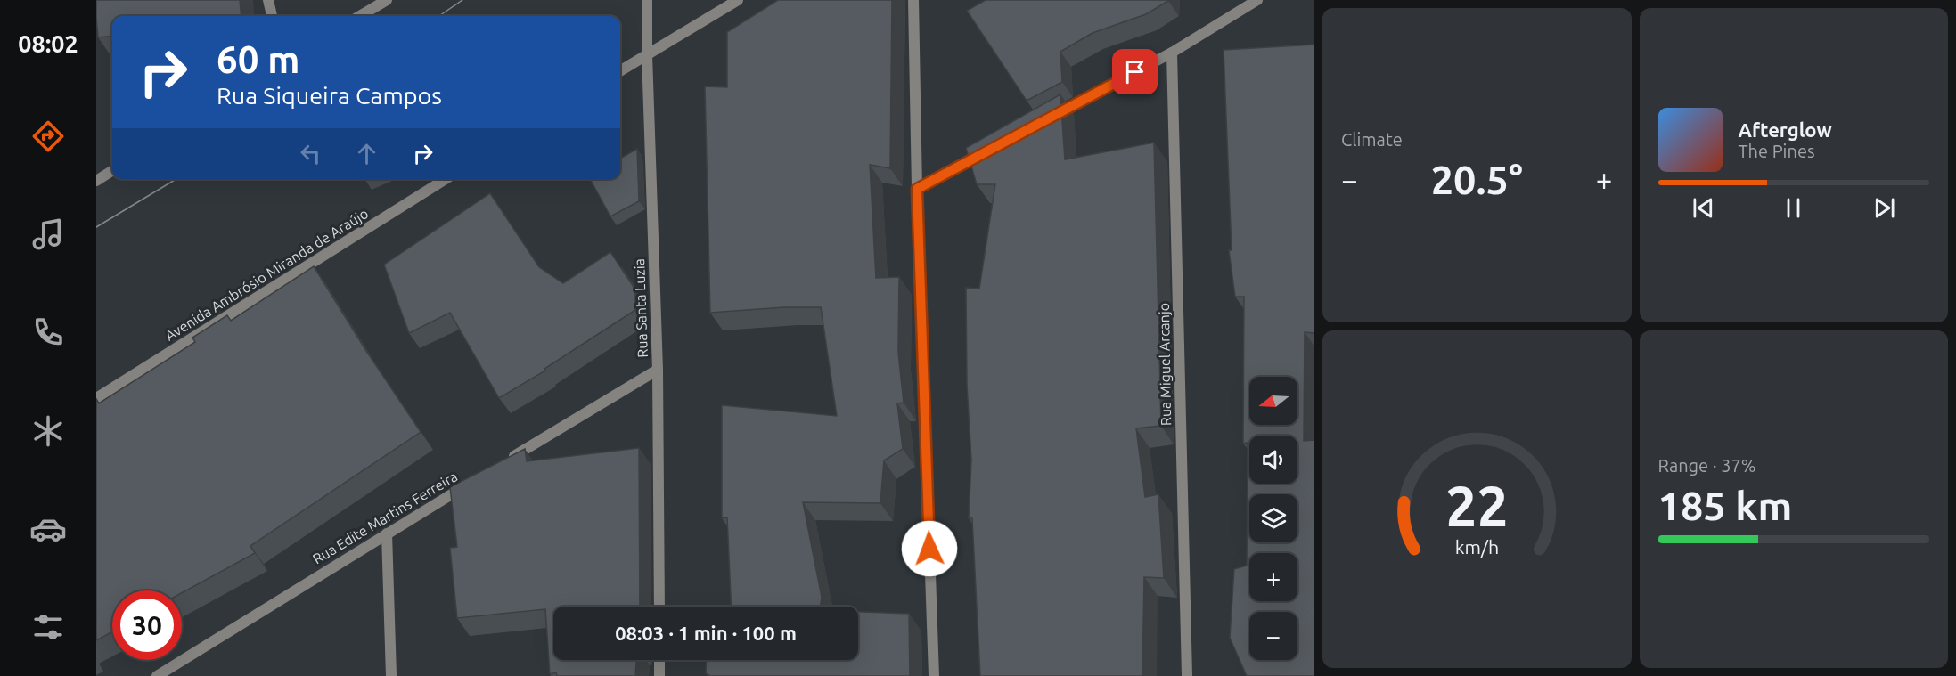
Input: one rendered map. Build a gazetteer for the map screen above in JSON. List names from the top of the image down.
{
  "streets": {
    "street": [
      "Avenida Ambrósio Miranda de Araújo",
      "Rua Santa Luzia",
      "Rua Miguel Arcanjo",
      "Rua Edite Martins Ferreira"
    ]
  },
  "north": "left",
  "page": {
    "tabs": "08:02",
    "tile": [
      "Climate",
      ["Range · 37%", "185 km"]
    ],
    "turn": ["60 m", "Rua Siqueira Campos"],
    "song": ["Afterglow", "The Pines"],
    "heat": ["−", "20.5°", "+"],
    "map_buttons": ["+", "−"],
    "limit": "30",
    "trip": "08:03 · 1 min · 100 m",
    "gauge": ["22", "km/h"]
  }
}
